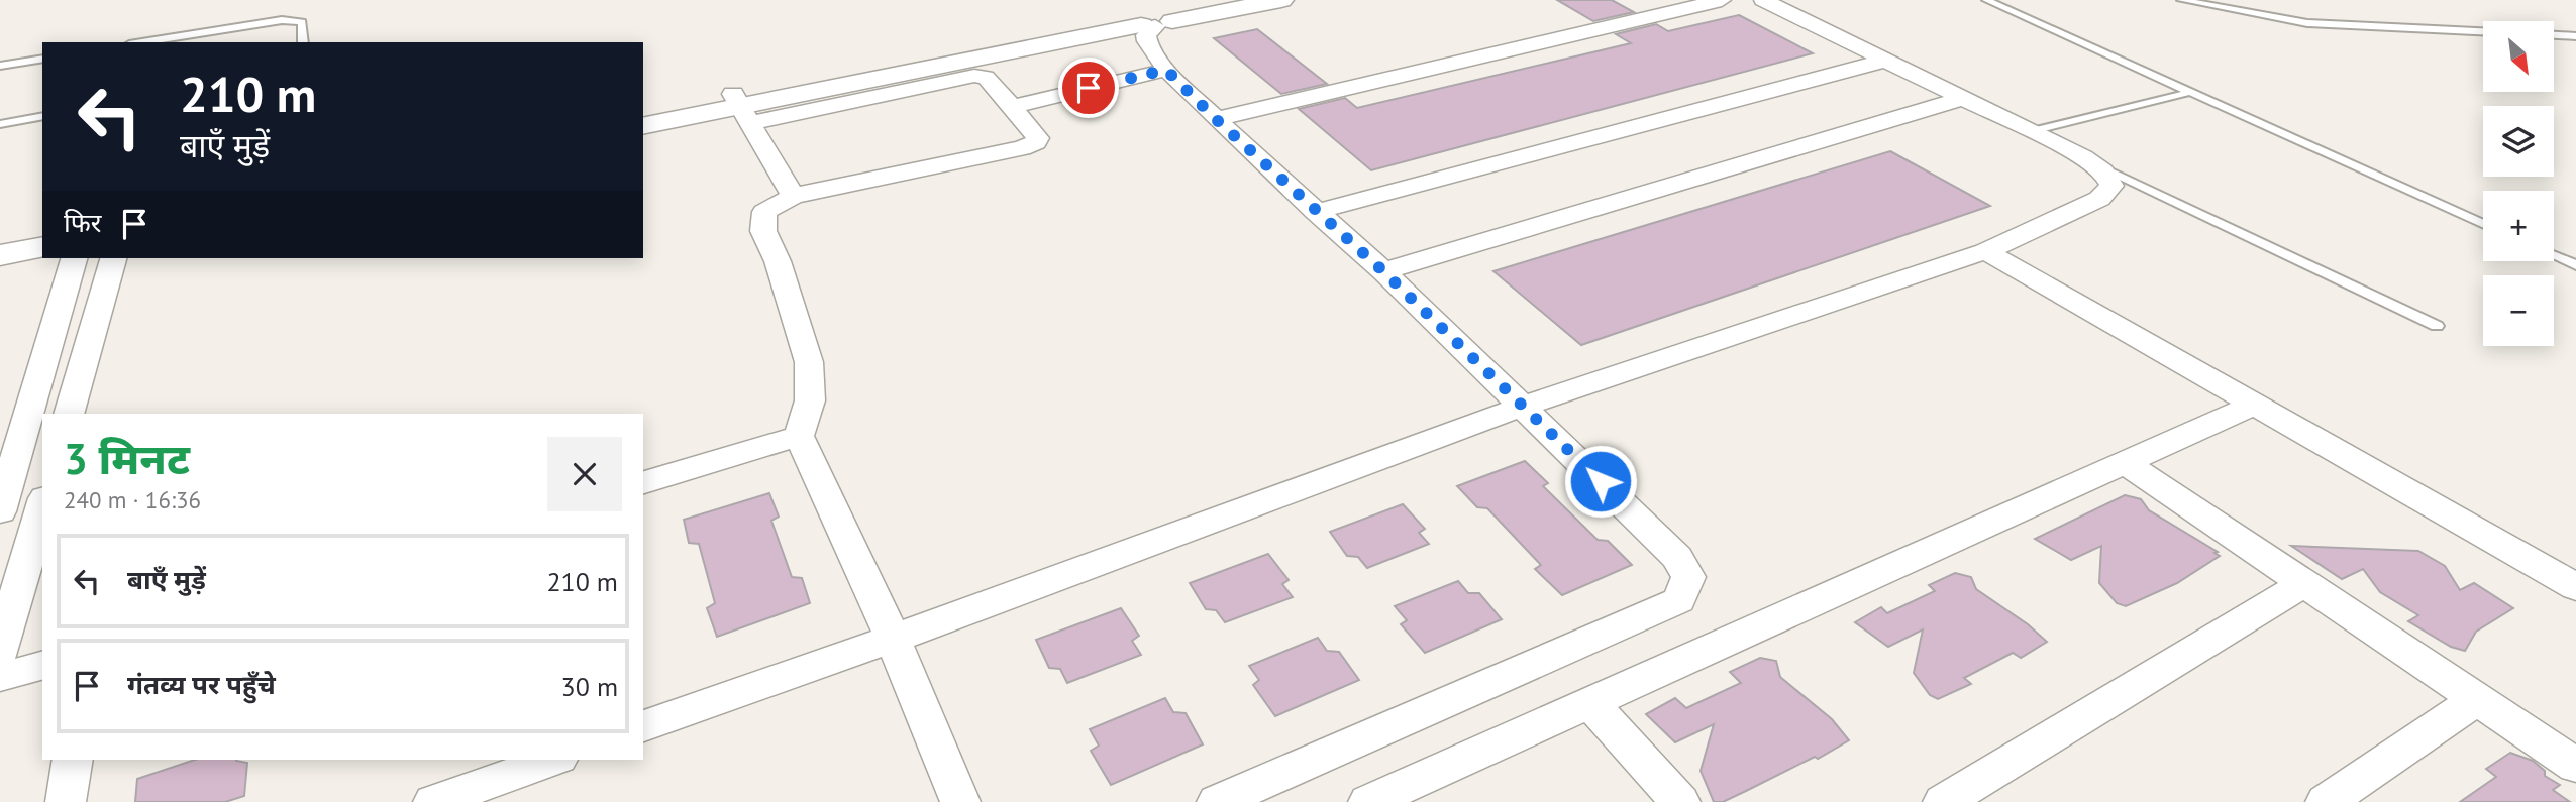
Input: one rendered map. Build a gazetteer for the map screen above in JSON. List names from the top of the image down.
{
  "north": "bottom right",
  "page": {
    "map_buttons": ["+", "−"],
    "turn": ["210 m", "बाएँ मुड़ें"],
    "then": "फिर",
    "heading": ["3 मिनट", "240 m · 16:36"],
    "list": [
      {
        "name": "बाएँ मुड़ें",
        "value": "210 m"
      },
      {
        "name": "गंतव्य पर पहुँचे",
        "value": "30 m"
      }
    ]
  }
}
